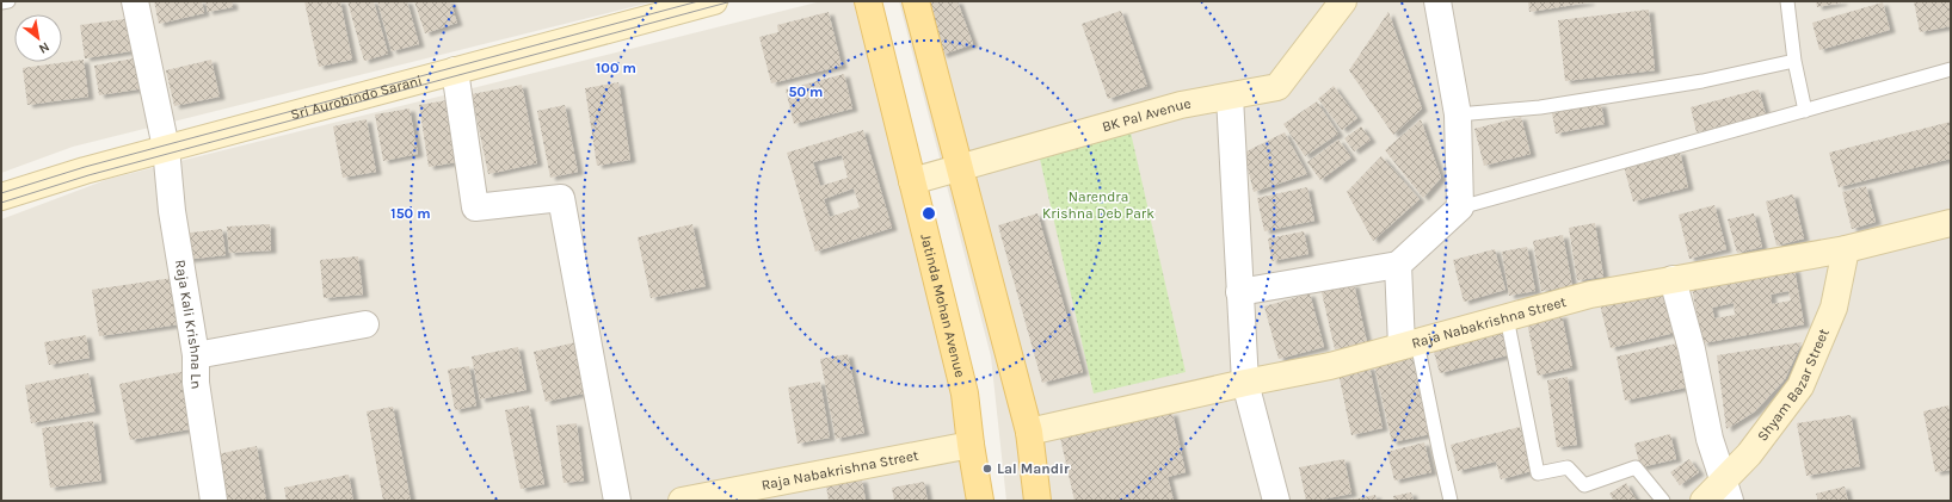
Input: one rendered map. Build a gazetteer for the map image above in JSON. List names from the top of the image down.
{
  "streets": {
    "main road": ["Jatinda Mohan Avenue"],
    "street": [
      "Sri Aurobindo Sarani",
      "BK Pal Avenue",
      "Raja Nabakrishna Street",
      "Raja Kali Krishna Ln",
      "Shyam Bazar Street"
    ]
  },
  "crossings": [
    ["Sri Aurobindo Sarani", "Raja Kali Krishna Ln"],
    ["BK Pal Avenue", "Jatinda Mohan Avenue"],
    ["Jatinda Mohan Avenue", "Raja Nabakrishna Street"],
    ["Raja Nabakrishna Street", "Shyam Bazar Street"]
  ],
  "parks": ["Narendra Krishna Deb Park"],
  "places": ["Lal Mandir"],
  "north": "bottom right",
  "rings": ["100 m", "50 m", "150 m"]
}
